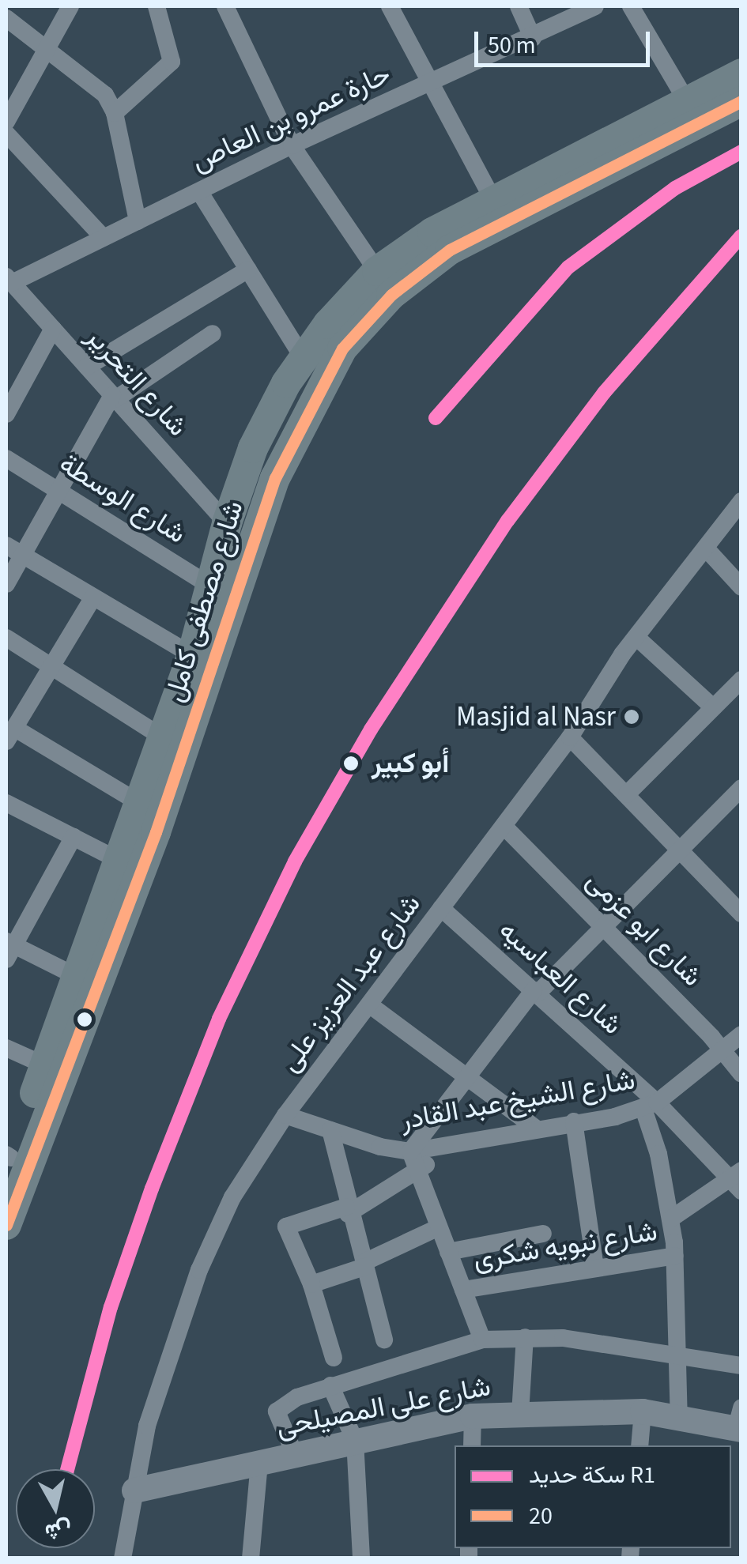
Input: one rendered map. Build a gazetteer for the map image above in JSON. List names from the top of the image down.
{
  "streets": {
    "main road": ["شارع مصطفى كامل"],
    "street": [
      "حارة عمرو بن العاص",
      "شارع التحرير",
      "شارع الوسطة",
      "شارع ابو عزمى",
      "شارع العباسيه",
      "شارع عبد العزيز على",
      "شارع الشيخ عبد القادر",
      "شارع نبويه شكرى",
      "شارع على المصيلحى"
    ]
  },
  "crossings": [
    ["حارة عمرو بن العاص", "شارع التحرير"],
    ["شارع التحرير", "شارع مصطفى كامل"],
    ["شارع الوسطة", "شارع مصطفى كامل"],
    ["شارع ابو عزمى", "شارع عبد العزيز على"],
    ["شارع ابو عزمى", "شارع الشيخ عبد القادر"],
    ["شارع العباسيه", "شارع عبد العزيز على"],
    ["شارع العباسيه", "شارع الشيخ عبد القادر"],
    ["شارع عبد العزيز على", "شارع الشيخ عبد القادر"],
    ["شارع عبد العزيز على", "شارع على المصيلحى"]
  ],
  "places": ["Masjid al Nasr", "أبو كبير"],
  "lines": ["transit line 20", "rail line R1"],
  "legend": ["سكة حديد R1", "20"],
  "scale_bar": "50 m",
  "north": "bottom"
}
